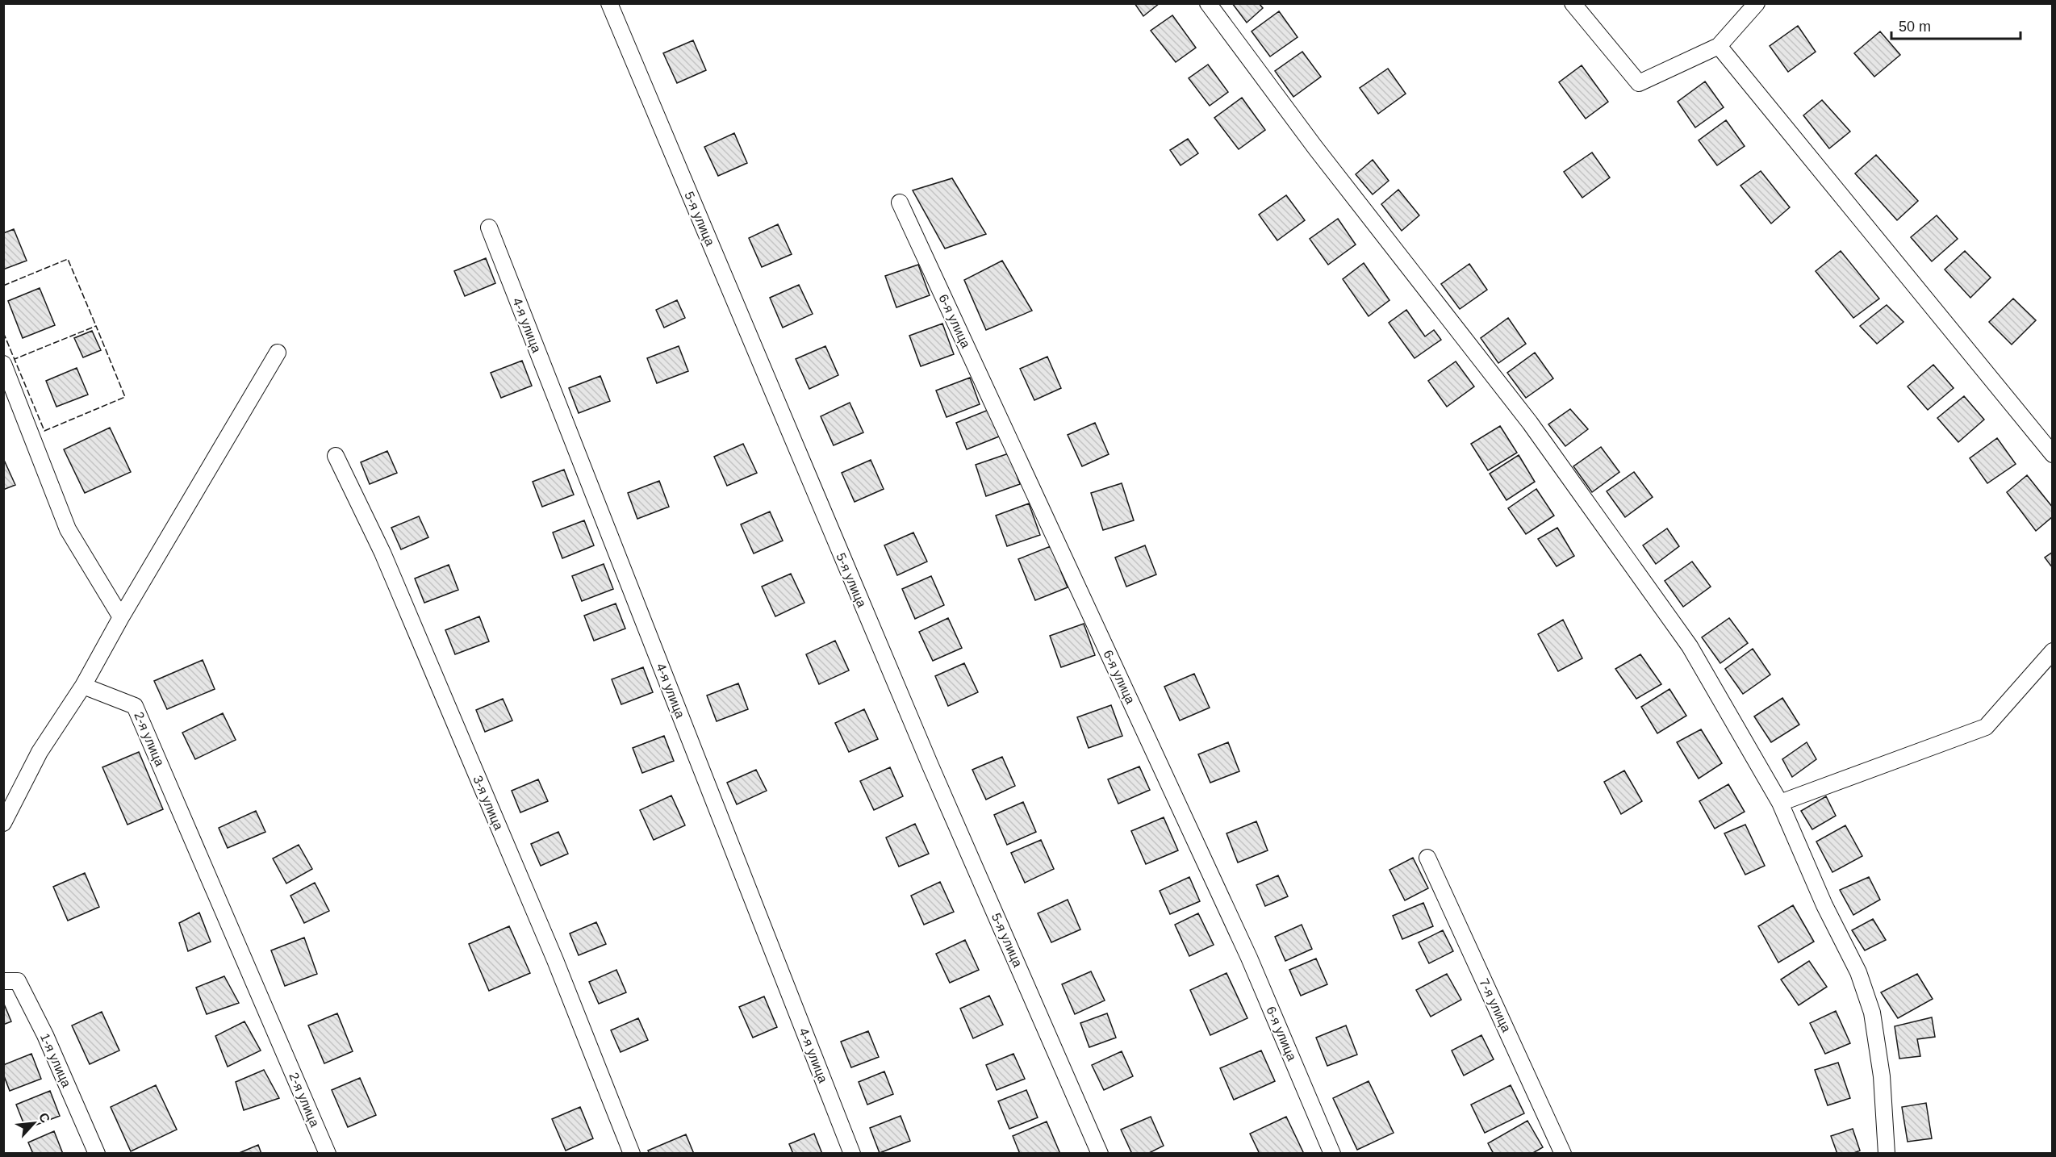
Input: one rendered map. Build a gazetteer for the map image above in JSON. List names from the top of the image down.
{
  "streets": {
    "street": [
      "5-я улица",
      "6-я улица",
      "4-я улица",
      "2-я улица",
      "3-я улица",
      "7-я улица",
      "1-я улица"
    ]
  },
  "scale_bar": "50 m",
  "north": "top right"
}
